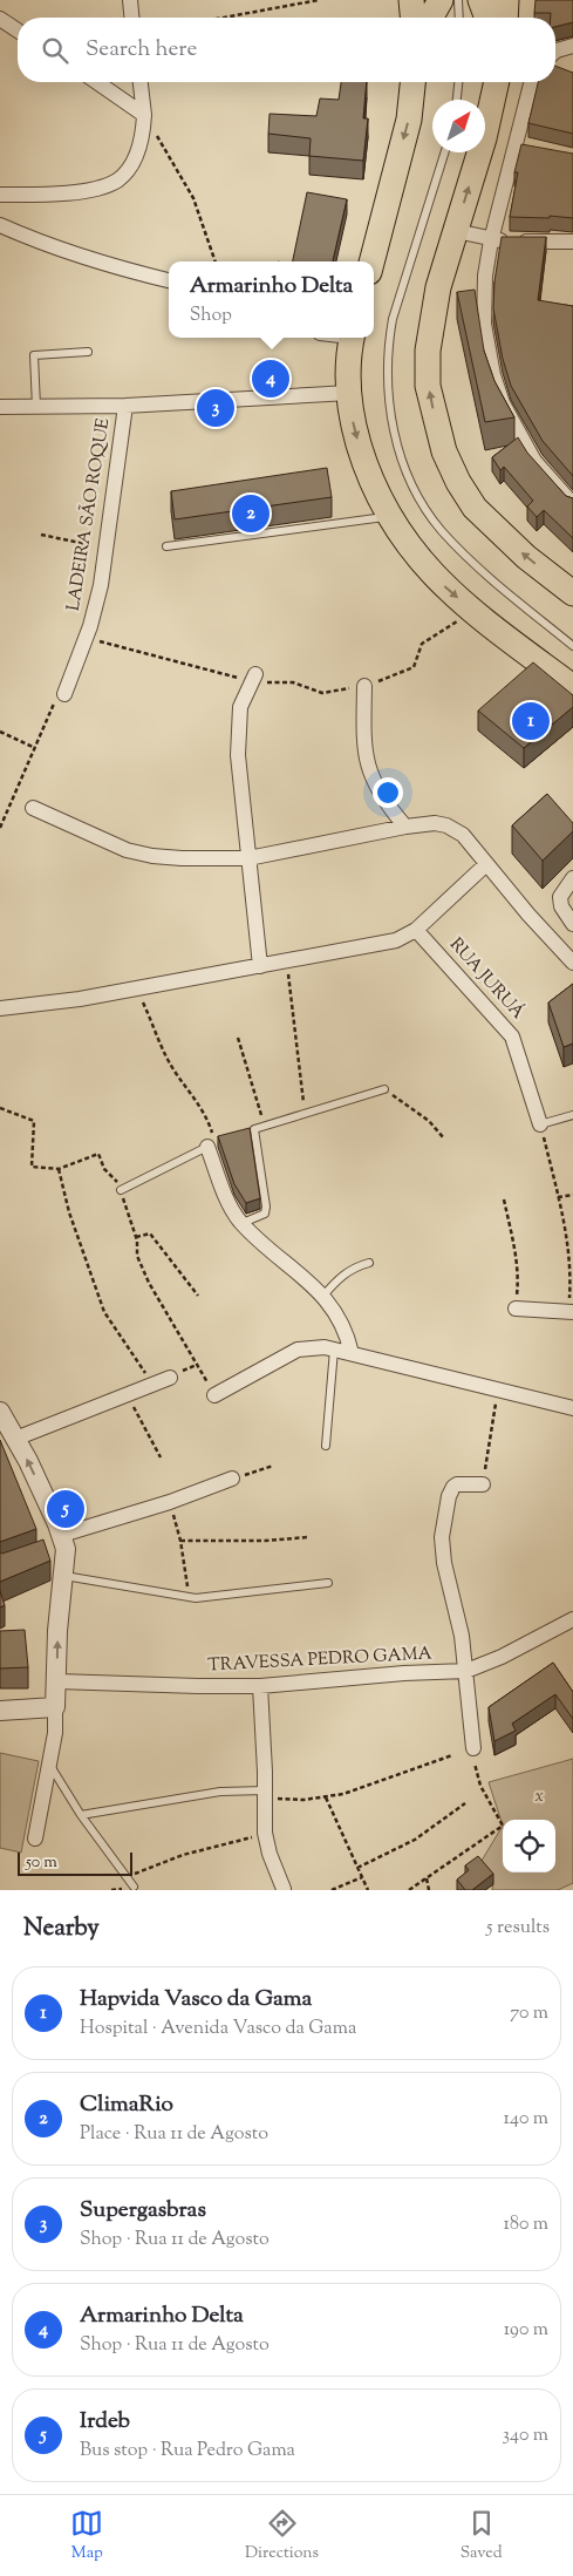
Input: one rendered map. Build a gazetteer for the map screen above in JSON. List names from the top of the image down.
{
  "streets": {
    "street": ["LADEIRA SÃO ROQUE", "RUA JURUÁ", "TRAVESSA PEDRO GAMA"]
  },
  "parks": ["x"],
  "scale_bar": "50 m",
  "north": "top right",
  "page": {
    "search": "Search here",
    "popup": ["Armarinho Delta", "Shop"],
    "pins": [
      "4",
      "3",
      "2",
      "1",
      "5"
    ],
    "scale": "50 m",
    "heading": ["Nearby", "5 results"],
    "list": [
      {
        "mark": "1",
        "name": "Hapvida Vasco da Gama",
        "note": "Hospital · Avenida Vasco da Gama",
        "value": "70 m"
      },
      {
        "mark": "2",
        "name": "ClimaRio",
        "note": "Place · Rua 11 de Agosto",
        "value": "140 m"
      },
      {
        "mark": "3",
        "name": "Supergasbras",
        "note": "Shop · Rua 11 de Agosto",
        "value": "180 m"
      },
      {
        "mark": "4",
        "name": "Armarinho Delta",
        "note": "Shop · Rua 11 de Agosto",
        "value": "190 m"
      },
      {
        "mark": "5",
        "name": "Irdeb",
        "note": "Bus stop · Rua Pedro Gama",
        "value": "340 m"
      }
    ],
    "nav": ["Map", "Directions", "Saved"]
  }
}
